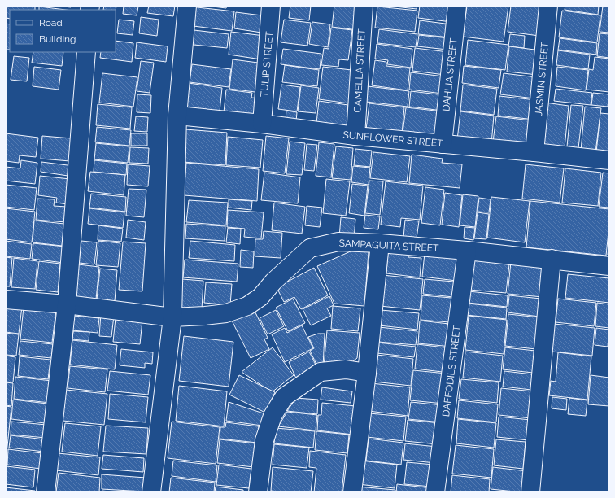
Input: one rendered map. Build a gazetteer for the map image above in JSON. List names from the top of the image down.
{
  "streets": {
    "street": [
      "TULIP STREET",
      "CAMELLA STREET",
      "DAHLIA STREET",
      "JASMIN STREET",
      "SUNFLOWER STREET",
      "SAMPAGUITA STREET",
      "DAFFODILS STREET"
    ]
  },
  "crossings": [
    ["TULIP STREET", "SUNFLOWER STREET"],
    ["CAMELLA STREET", "SUNFLOWER STREET"],
    ["DAHLIA STREET", "SUNFLOWER STREET"],
    ["JASMIN STREET", "SUNFLOWER STREET"],
    ["SAMPAGUITA STREET", "DAFFODILS STREET"]
  ],
  "legend": ["Road", "Building"]
}
